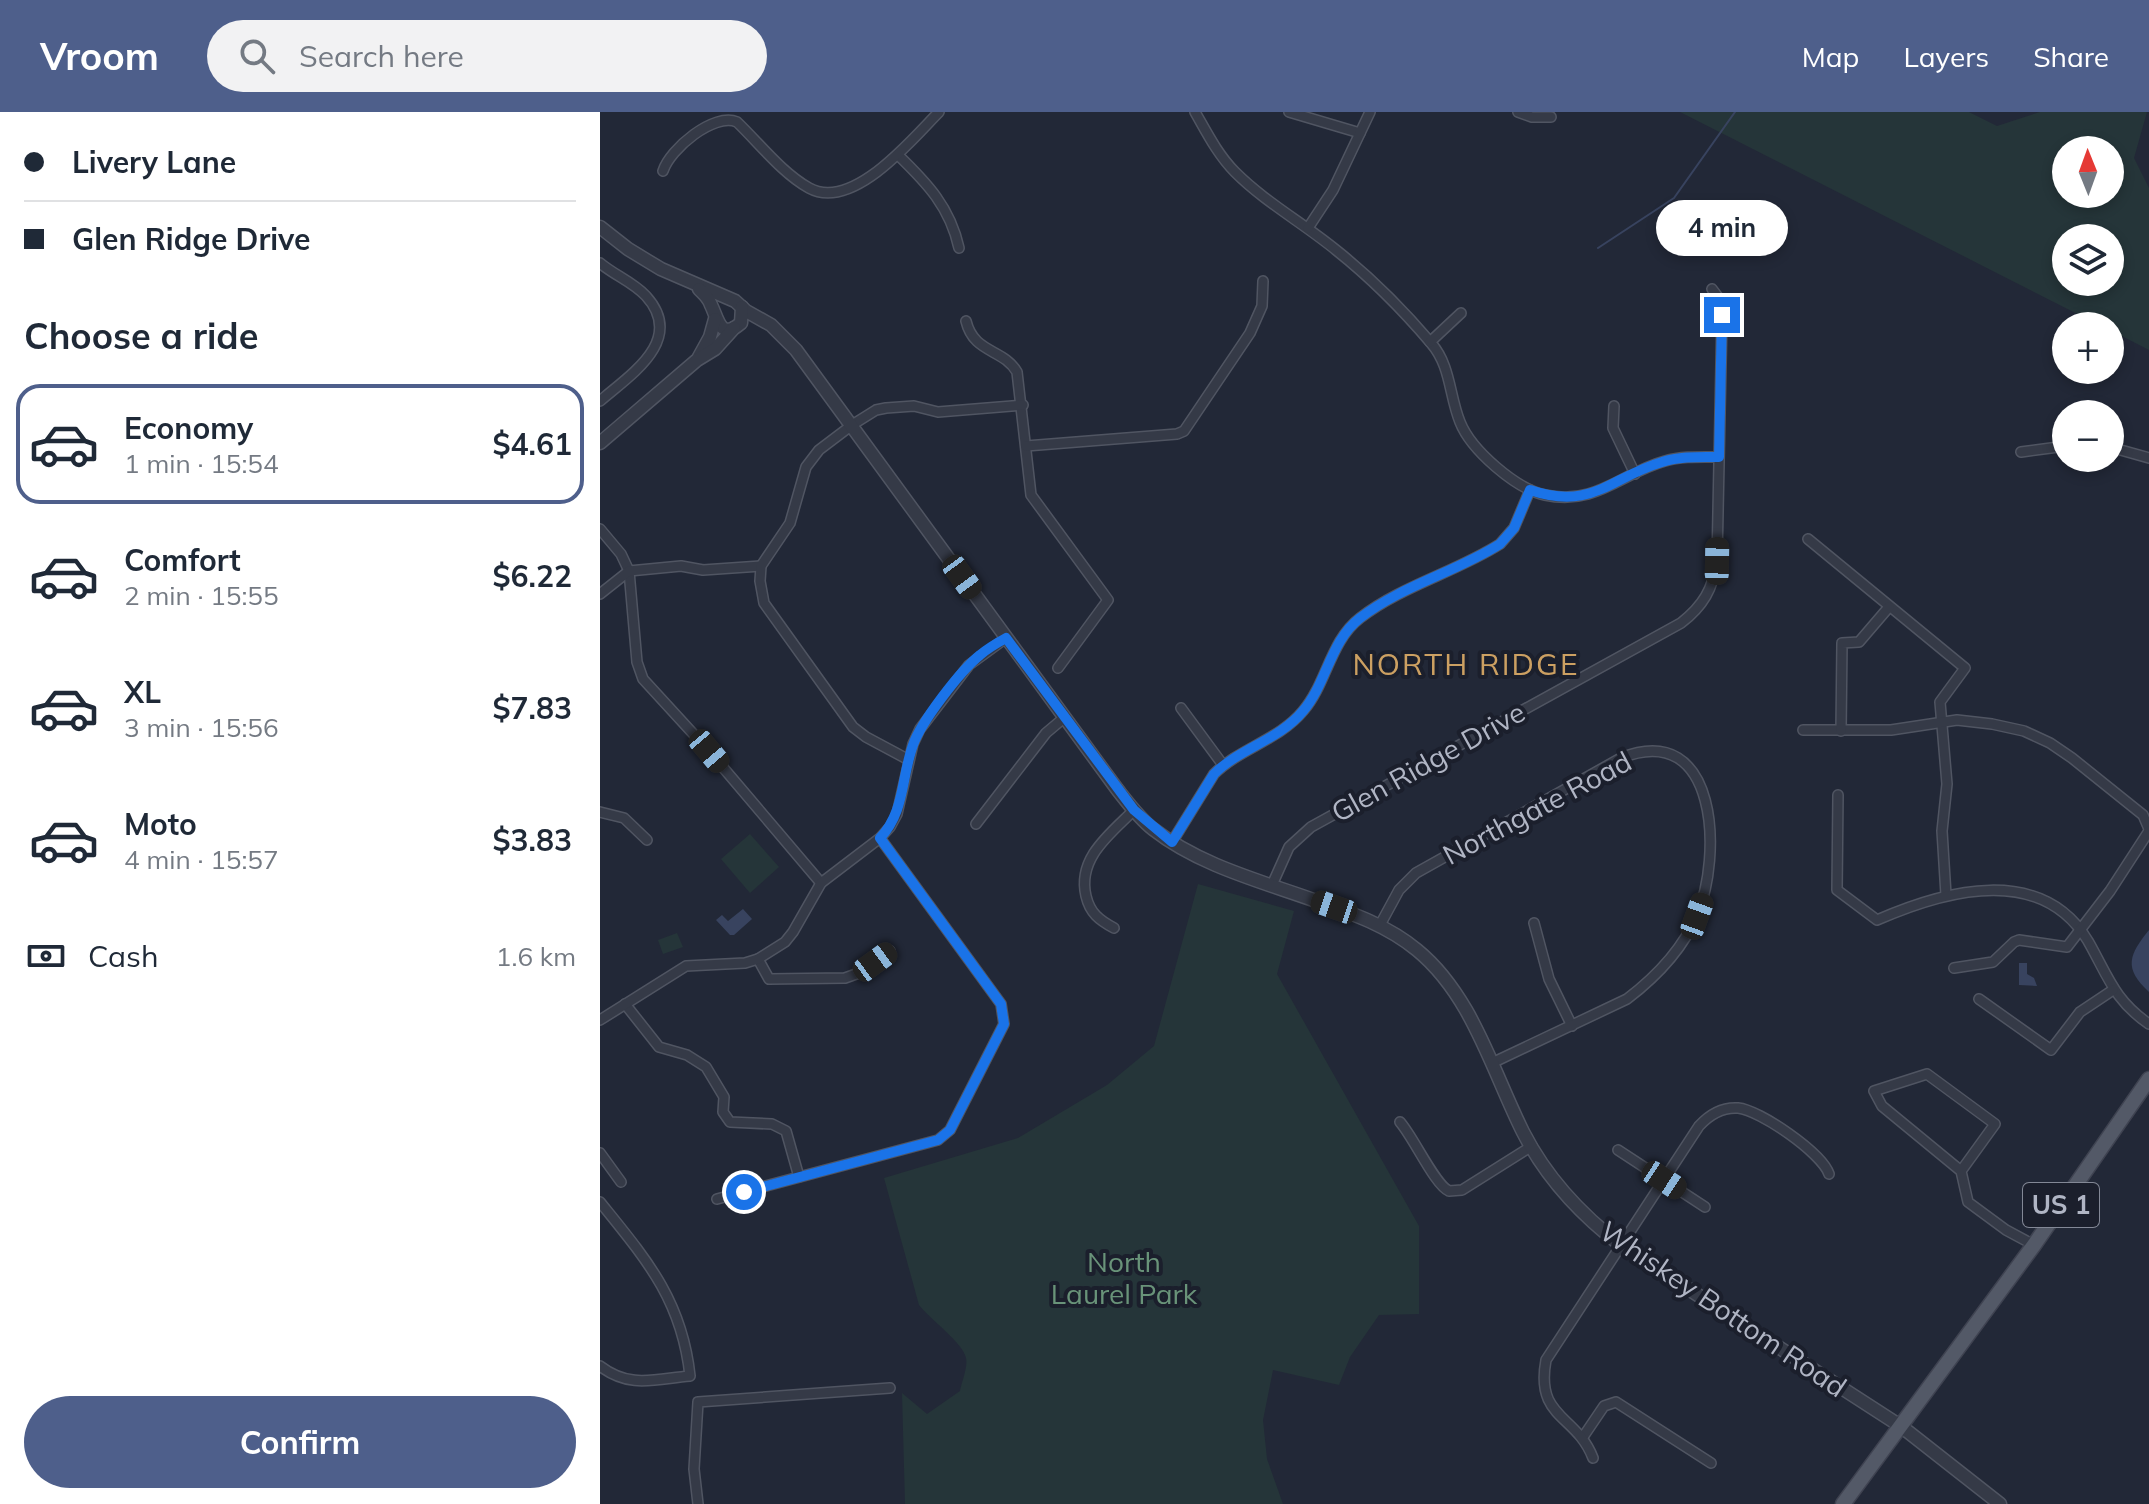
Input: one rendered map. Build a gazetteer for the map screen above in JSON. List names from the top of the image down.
{
  "streets": {
    "main road": ["US 1"],
    "street": ["Glen Ridge Drive", "Northgate Road", "Whiskey Bottom Road"]
  },
  "crossings": [
    ["Glen Ridge Drive", "Whiskey Bottom Road"],
    ["Northgate Road", "Whiskey Bottom Road"],
    ["US 1", "Whiskey Bottom Road"]
  ],
  "districts": ["NORTH RIDGE"],
  "parks": ["North Laurel Park"],
  "north": "top",
  "page": {
    "header": "Vroom",
    "search": "Search here",
    "nav": ["Map", "Layers", "Share"],
    "banner": ["Livery Lane", "Glen Ridge Drive"],
    "map_buttons": ["+", "−"],
    "bubble": "4 min",
    "heading": "Choose a ride",
    "list": [
      {
        "name": "Economy",
        "note": "1 min · 15:54",
        "value": "$4.61"
      },
      {
        "name": "Comfort",
        "note": "2 min · 15:55",
        "value": "$6.22"
      },
      {
        "name": "XL",
        "note": "3 min · 15:56",
        "value": "$7.83"
      },
      {
        "name": "Moto",
        "note": "4 min · 15:57",
        "value": "$3.83"
      }
    ],
    "pay": ["Cash", "1.6 km"],
    "buttons": "Confirm"
  }
}
